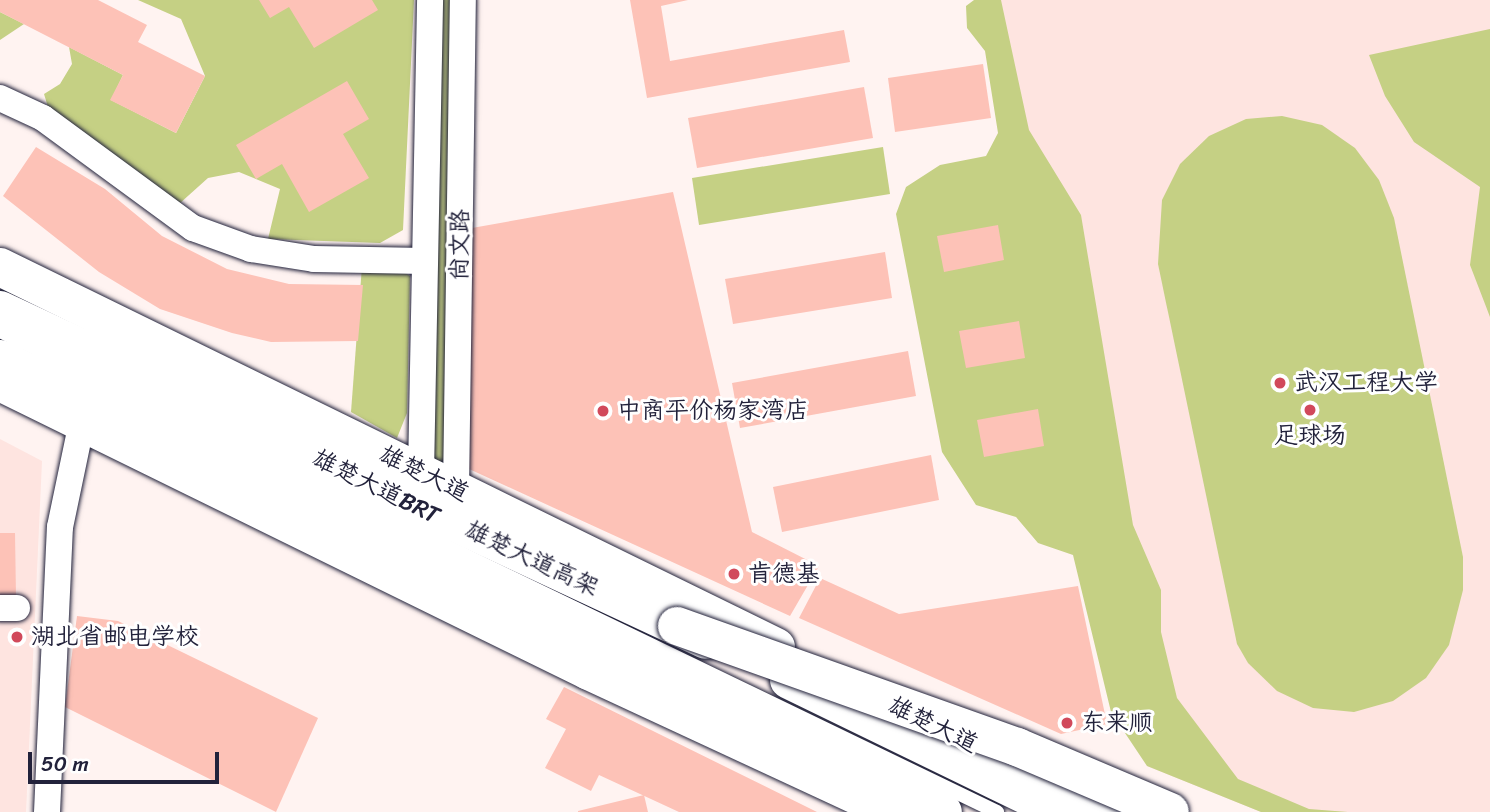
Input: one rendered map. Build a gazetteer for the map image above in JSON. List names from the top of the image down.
{
  "streets": {
    "main road": ["雄楚大道", "雄楚大道高架"],
    "street": ["尚文路"],
    "lane": ["雄楚大道BRT"]
  },
  "crossings": [
    ["尚文路", "雄楚大道"]
  ],
  "places": [
    "武汉工程大学",
    "足球场",
    "中商平价杨家湾店",
    "肯德基",
    "湖北省邮电学校",
    "东来顺"
  ],
  "scale_bar": "50 m"
}
